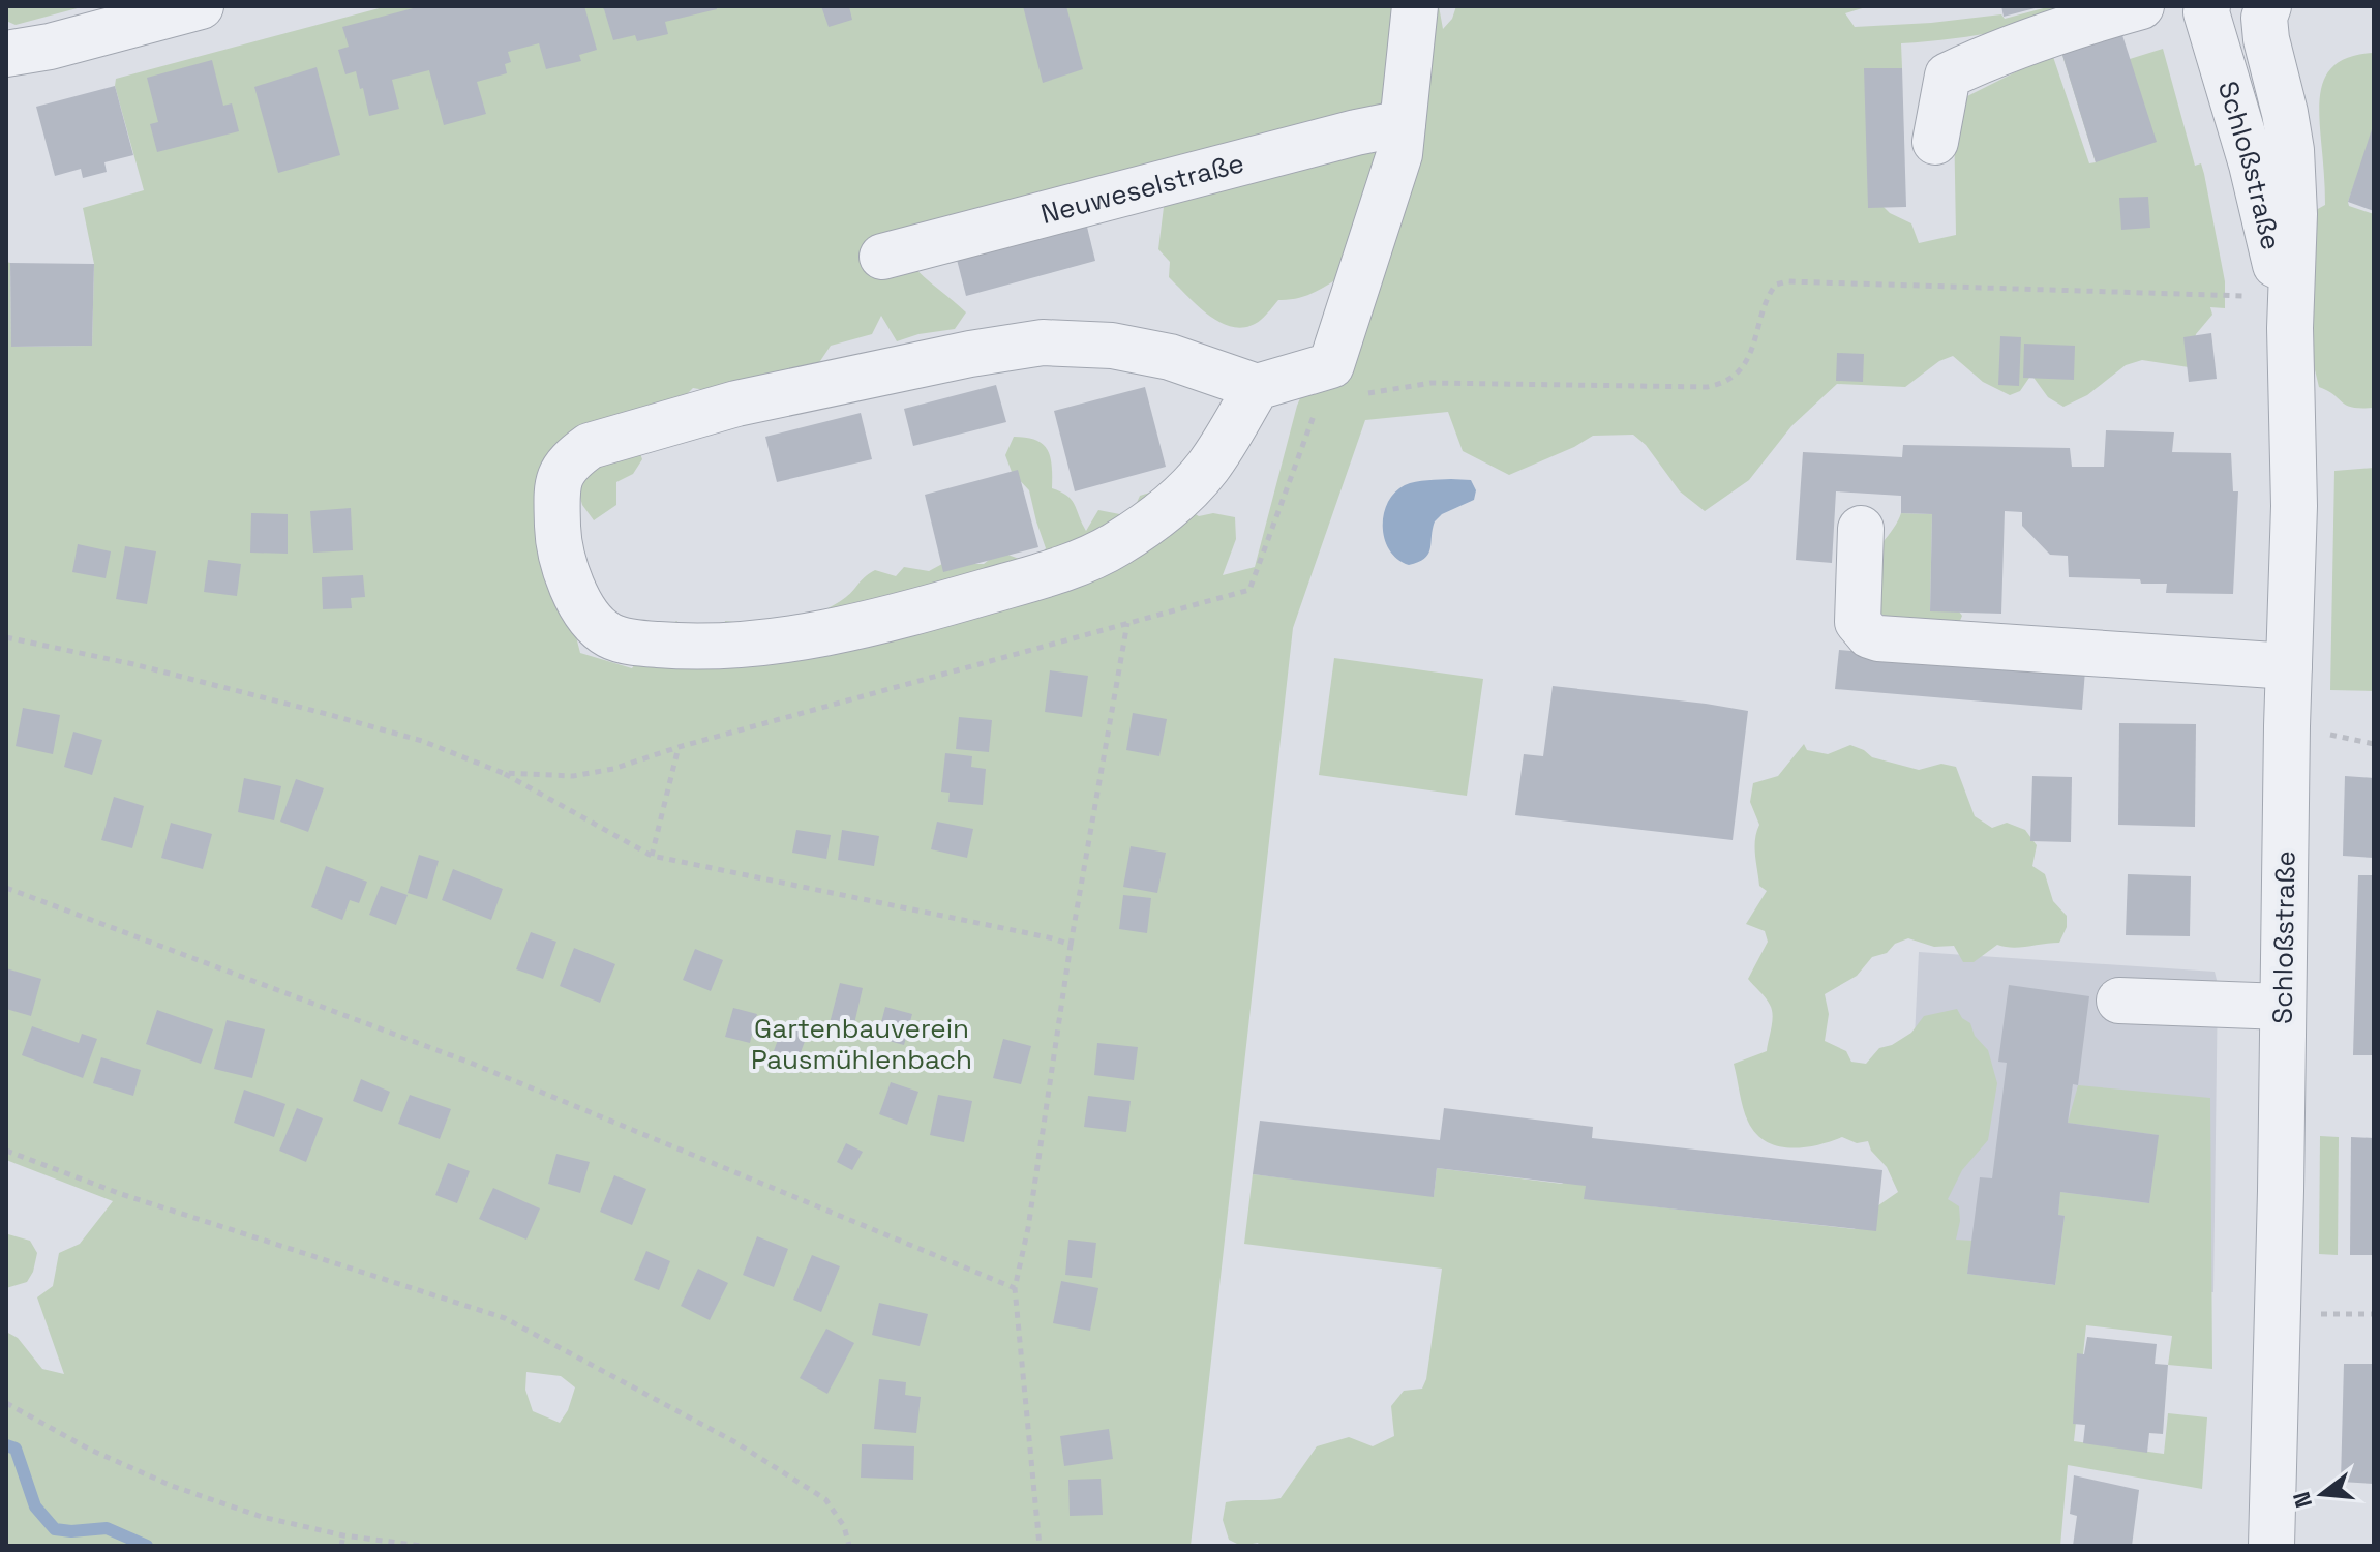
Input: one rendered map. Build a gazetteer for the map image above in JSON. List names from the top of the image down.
{
  "streets": {
    "street": ["Schloßstraße", "Neuweselstraße"]
  },
  "parks": ["Gartenbauverein Pausmühlenbach"],
  "north": "left"
}
